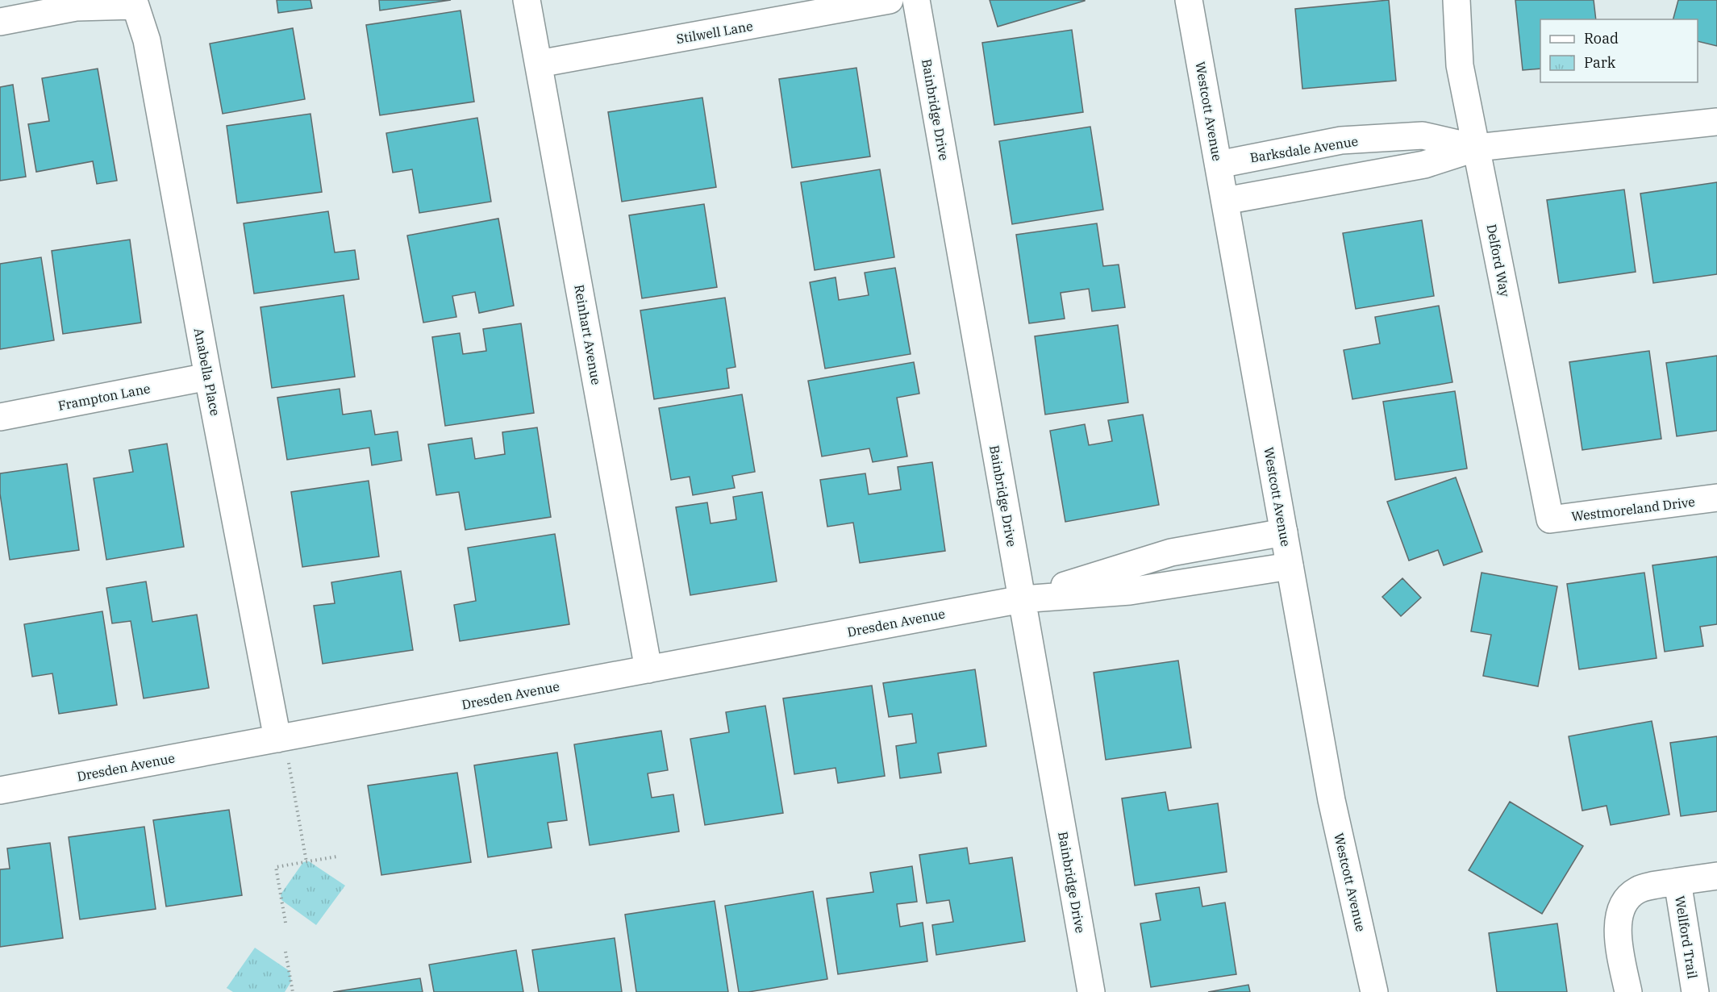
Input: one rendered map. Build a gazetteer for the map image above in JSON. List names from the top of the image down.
{
  "streets": {
    "street": [
      "Stilwell Lane",
      "Bainbridge Drive",
      "Westcott Avenue",
      "Barksdale Avenue",
      "Delford Way",
      "Reinhart Avenue",
      "Anabella Place",
      "Frampton Lane",
      "Westmoreland Drive",
      "Dresden Avenue",
      "Wellford Trail"
    ]
  },
  "crossings": [
    ["Stilwell Lane", "Reinhart Avenue"],
    ["Bainbridge Drive", "Dresden Avenue"],
    ["Westcott Avenue", "Barksdale Avenue"],
    ["Westcott Avenue", "Dresden Avenue"],
    ["Barksdale Avenue", "Delford Way"],
    ["Delford Way", "Westmoreland Drive"],
    ["Reinhart Avenue", "Dresden Avenue"],
    ["Anabella Place", "Frampton Lane"],
    ["Anabella Place", "Dresden Avenue"]
  ],
  "legend": ["Road", "Park"]
}
